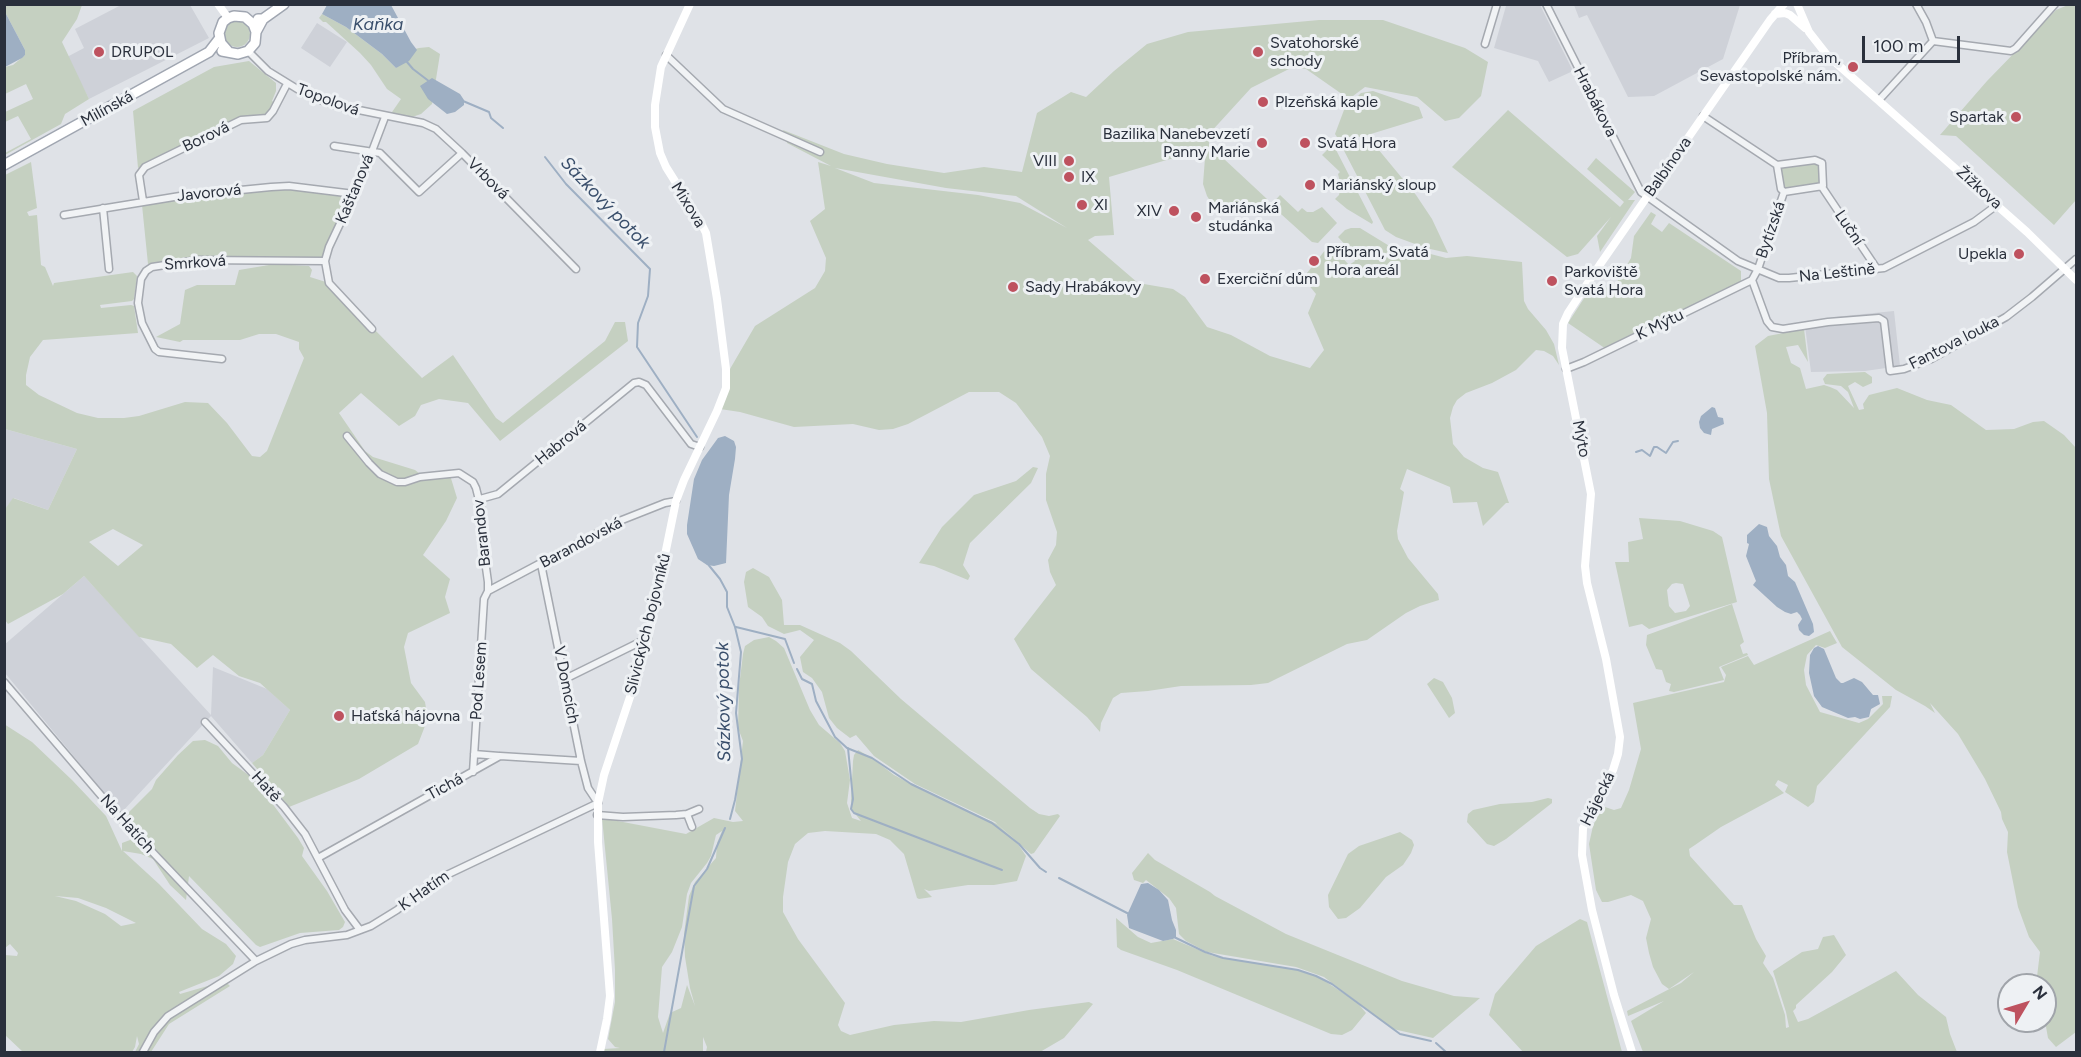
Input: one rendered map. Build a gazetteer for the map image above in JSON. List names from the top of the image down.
{
  "streets": {
    "main road": ["Milínská"],
    "street": [
      "Topolová",
      "Hrabákova",
      "Borová",
      "Balbínova",
      "Vrbová",
      "Žižkova",
      "Kaštanová",
      "Javorová",
      "Mixova",
      "Luční",
      "Bytízská",
      "Smrková",
      "Na Leštině",
      "K Mýtu",
      "Fantova louka",
      "Mýto",
      "Habrová",
      "Barandov",
      "Barandovská",
      "Slivických bojovníků",
      "Pod Lesem",
      "V Domcích",
      "Hatě",
      "Tichá",
      "Hájecká",
      "Na Hatích",
      "K Hatím"
    ]
  },
  "crossings": [
    ["Topolová", "Milínská"],
    ["Topolová", "Borová"],
    ["Topolová", "Vrbová"],
    ["Topolová", "Kaštanová"],
    ["Hrabákova", "Balbínova"],
    ["Hrabákova", "Na Leštině"],
    ["Borová", "Javorová"],
    ["Balbínova", "Na Leštině"],
    ["Balbínova", "Mýto"],
    ["Vrbová", "Kaštanová"],
    ["Žižkova", "Na Leštině"],
    ["Žižkova", "Fantova louka"],
    ["Kaštanová", "Javorová"],
    ["Kaštanová", "Smrková"],
    ["Mixova", "Slivických bojovníků"],
    ["Luční", "Na Leštině"],
    ["Bytízská", "Na Leštině"],
    ["Bytízská", "K Mýtu"],
    ["Bytízská", "Fantova louka"],
    ["K Mýtu", "Fantova louka"],
    ["K Mýtu", "Mýto"],
    ["Mýto", "Hájecká"],
    ["Habrová", "Barandov"],
    ["Habrová", "Slivických bojovníků"],
    ["Barandov", "Barandovská"],
    ["Barandov", "Pod Lesem"],
    ["Barandovská", "Slivických bojovníků"],
    ["Barandovská", "Pod Lesem"],
    ["Barandovská", "V Domcích"],
    ["Slivických bojovníků", "V Domcích"],
    ["Slivických bojovníků", "K Hatím"],
    ["Pod Lesem", "Tichá"],
    ["V Domcích", "K Hatím"],
    ["Hatě", "Tichá"],
    ["Na Hatích", "K Hatím"]
  ],
  "water": ["Kaňka", "Sázkový potok"],
  "places": [
    "DRUPOL",
    "Svatohorské schody",
    "Příbram, Sevastopolské nám.",
    "Plzeňská kaple",
    "Spartak",
    "Bazilika Nanebevzetí Panny Marie",
    "Svatá Hora",
    "VIII",
    "IX",
    "Mariánský sloup",
    "XI",
    "XIV",
    "Mariánská studánka",
    "Upekla",
    "Příbram, Svatá Hora areál",
    "Exerciční dům",
    "Parkoviště Svatá Hora",
    "Sady Hrabákovy",
    "Haťská hájovna"
  ],
  "scale_bar": "100 m",
  "north": "top right"
}
